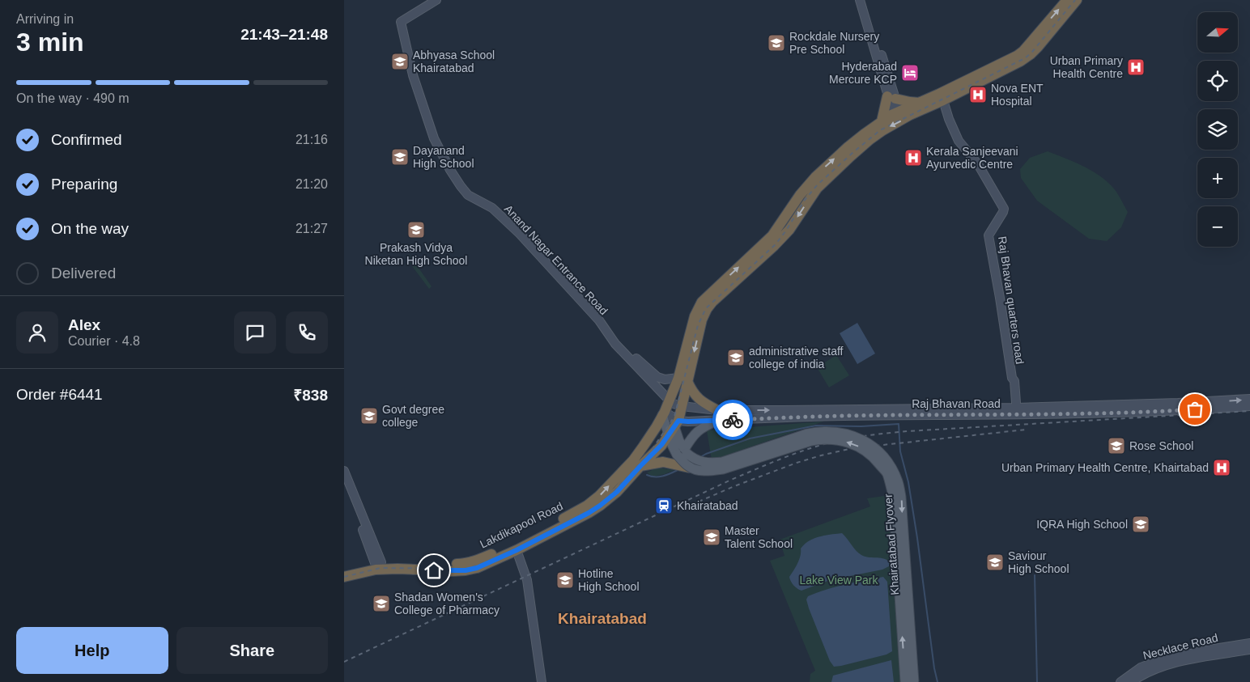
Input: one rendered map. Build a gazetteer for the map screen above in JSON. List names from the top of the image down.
{
  "streets": {
    "highway": ["Lakdikapool Road"],
    "main road": [
      "Anand Nagar Entrance Road",
      "Raj Bhavan quarters road",
      "Raj Bhavan Road",
      "Khairatabad Flyover",
      "Necklace Road"
    ]
  },
  "crossings": [
    ["Raj Bhavan quarters road", "Raj Bhavan Road"],
    ["Raj Bhavan Road", "Lakdikapool Road"]
  ],
  "districts": ["Khairatabad"],
  "parks": ["Lake View Park"],
  "places": {
    "school or university": [
      "Rockdale Nursery Pre School",
      "Abhyasa School Khairatabad",
      "Dayanand High School",
      "Prakash Vidya Niketan High School",
      "administrative staff college of india",
      "Govt degree college",
      "Rose School",
      "IQRA High School",
      "Master Talent School",
      "Saviour High School",
      "Hotline High School",
      "Shadan Women's College of Pharmacy"
    ],
    "hospital": [
      "Urban Primary Health Centre",
      "Nova ENT Hospital",
      "Kerala Sanjeevani Ayurvedic Centre",
      "Urban Primary Health Centre, Khairtabad"
    ],
    "hotel": ["Hyderabad Mercure KCP"],
    "station": ["Khairatabad"]
  },
  "north": "right",
  "page": {
    "heading": ["3 min", "Arriving in", "21:43–21:48"],
    "panel": [
      "Alex",
      "Courier · 4.8",
      "Order #6441",
      "₹838"
    ],
    "map_buttons": ["+", "−"],
    "bar": "On the way · 490 m",
    "list": [
      ["Confirmed", "21:16"],
      ["Preparing", "21:20"],
      ["On the way", "21:27"],
      "Delivered"
    ],
    "buttons": ["Help", "Share"]
  }
}
